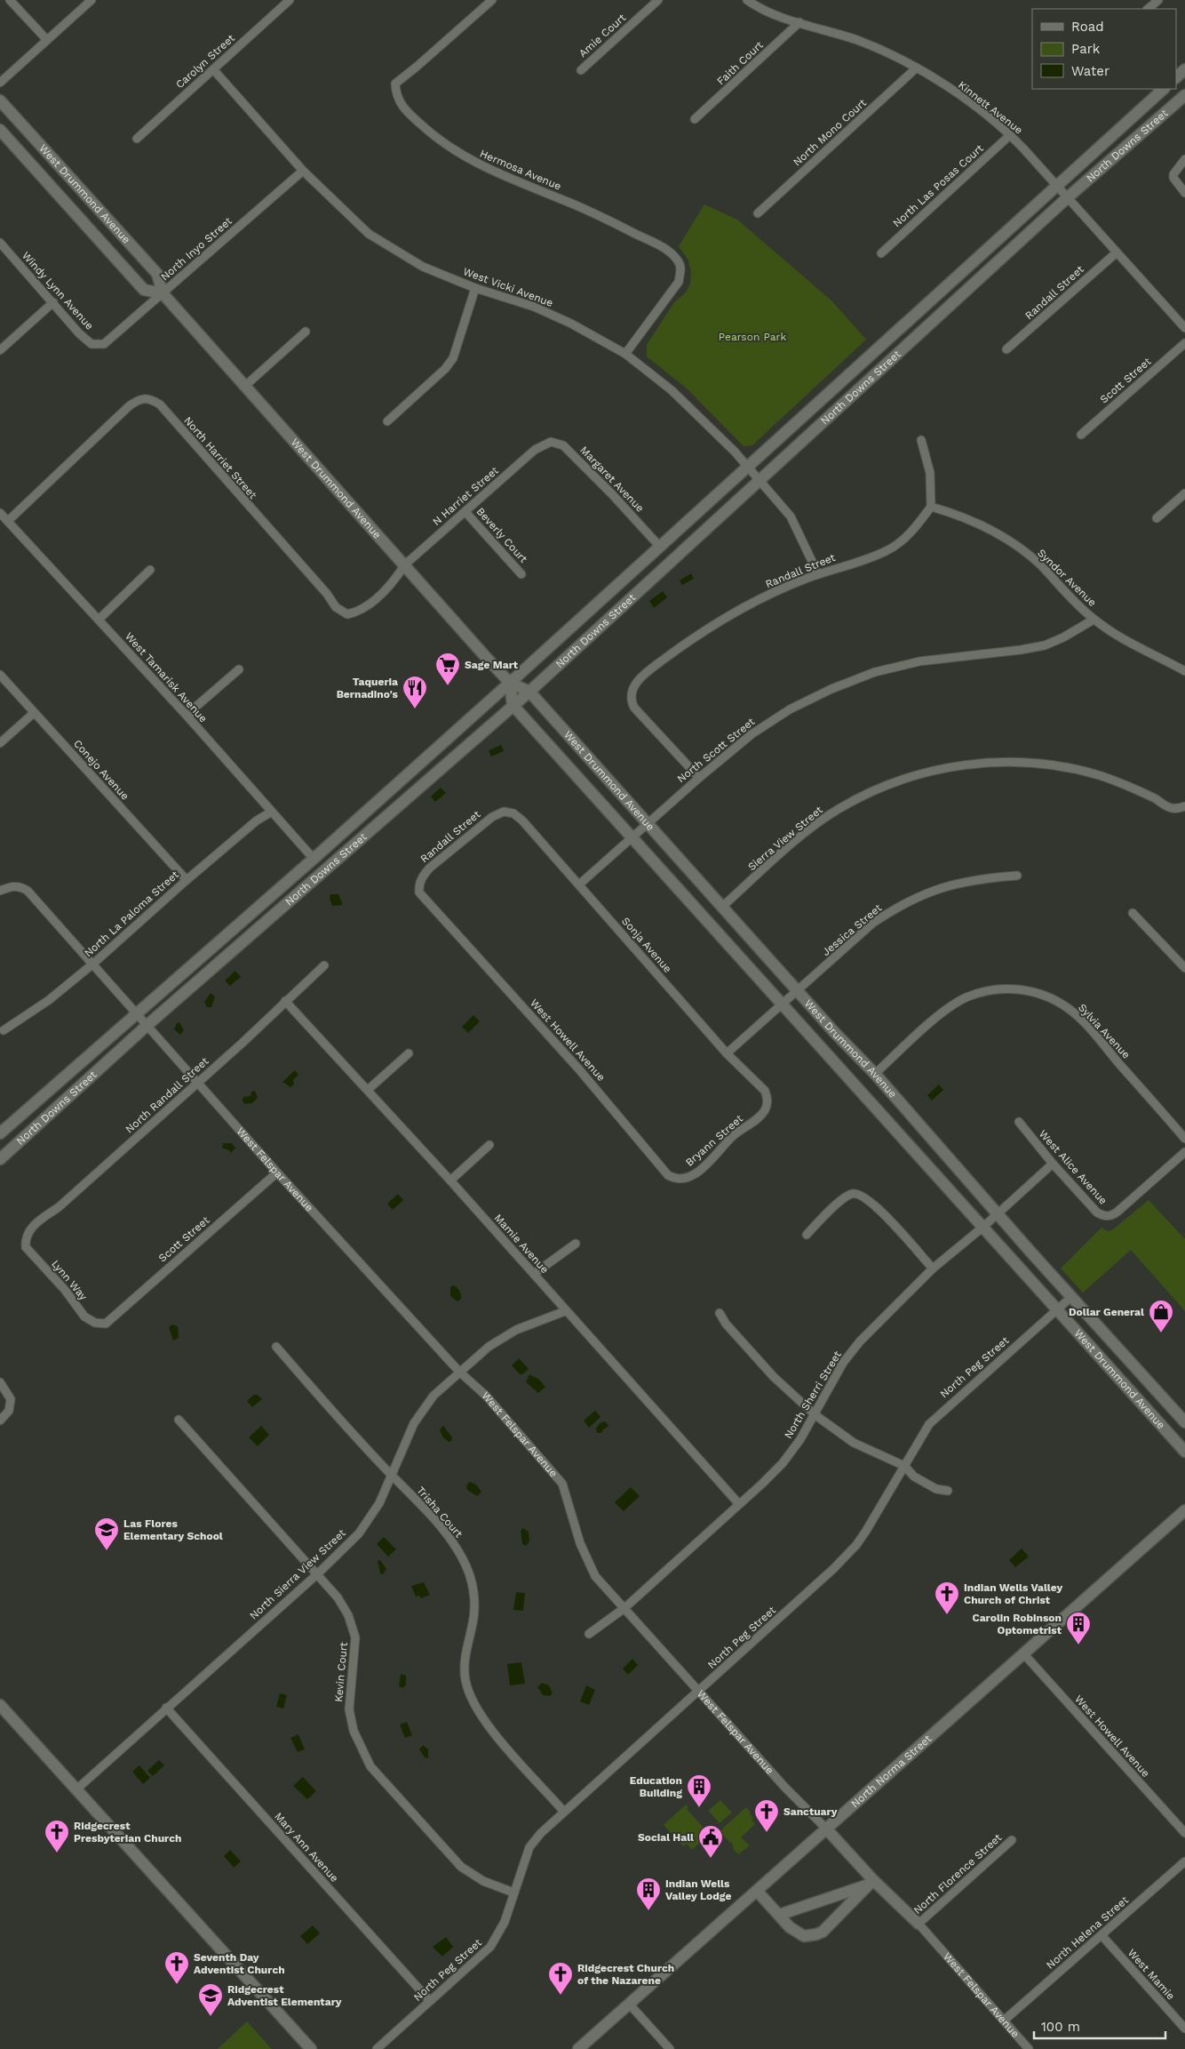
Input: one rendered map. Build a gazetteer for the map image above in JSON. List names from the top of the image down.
{
  "streets": {
    "main road": [
      "North Downs Street",
      "West Drummond Avenue",
      "West Felspar Avenue",
      "North Norma Street"
    ],
    "street": [
      "Amie Court",
      "Carolyn Street",
      "Faith Court",
      "Kinnett Avenue",
      "North Mono Court",
      "Hermosa Avenue",
      "North Las Posas Court",
      "North Inyo Street",
      "West Vicki Avenue",
      "Windy Lynn Avenue",
      "Randall Street",
      "Scott Street",
      "North Harriet Street",
      "Margaret Avenue",
      "N Harriet Street",
      "Beverly Court",
      "Syndor Avenue",
      "West Tamarisk Avenue",
      "North Scott Street",
      "Conejo Avenue",
      "Sierra View Street",
      "North La Paloma Street",
      "Jessica Street",
      "Sonja Avenue",
      "Sylvia Avenue",
      "West Howell Avenue",
      "North Randall Street",
      "Bryann Street",
      "West Alice Avenue",
      "Mamie Avenue",
      "Lynn Way",
      "North Peg Street",
      "North Sherri Street",
      "Trisha Court",
      "North Sierra View Street",
      "Kevin Court",
      "Mary Ann Avenue",
      "North Florence Street",
      "North Helena Street",
      "West Mamie"
    ]
  },
  "crossings": [
    ["Carolyn Street", "West Vicki Avenue"],
    ["Faith Court", "Kinnett Avenue"],
    ["Kinnett Avenue", "North Mono Court"],
    ["Kinnett Avenue", "North Downs Street"],
    ["Kinnett Avenue", "North Las Posas Court"],
    ["Kinnett Avenue", "Randall Street"],
    ["North Downs Street", "West Drummond Avenue"],
    ["North Downs Street", "West Vicki Avenue"],
    ["North Downs Street", "Margaret Avenue"],
    ["North Downs Street", "West Tamarisk Avenue"],
    ["North Downs Street", "West Felspar Avenue"],
    ["Hermosa Avenue", "West Vicki Avenue"],
    ["West Drummond Avenue", "North Inyo Street"],
    ["West Drummond Avenue", "North Harriet Street"],
    ["West Drummond Avenue", "N Harriet Street"],
    ["West Drummond Avenue", "North Scott Street"],
    ["West Drummond Avenue", "Sierra View Street"],
    ["West Drummond Avenue", "Jessica Street"],
    ["West Drummond Avenue", "Sylvia Avenue"],
    ["West Drummond Avenue", "North Peg Street"],
    ["West Drummond Avenue", "North Sherri Street"],
    ["North Inyo Street", "West Vicki Avenue"],
    ["North Inyo Street", "Windy Lynn Avenue"],
    ["West Vicki Avenue", "Randall Street"],
    ["Randall Street", "Syndor Avenue"],
    ["Randall Street", "North Scott Street"],
    ["Randall Street", "Sonja Avenue"],
    ["Randall Street", "West Howell Avenue"],
    ["Scott Street", "West Felspar Avenue"],
    ["Scott Street", "Lynn Way"],
    ["North Harriet Street", "N Harriet Street"],
    ["North Harriet Street", "West Tamarisk Avenue"],
    ["Margaret Avenue", "N Harriet Street"],
    ["N Harriet Street", "Beverly Court"],
    ["Syndor Avenue", "North Scott Street"],
    ["West Tamarisk Avenue", "North La Paloma Street"],
    ["North Scott Street", "Sonja Avenue"],
    ["Conejo Avenue", "North La Paloma Street"],
    ["North La Paloma Street", "West Felspar Avenue"],
    ["Jessica Street", "Sonja Avenue"],
    ["Sonja Avenue", "Bryann Street"],
    ["West Howell Avenue", "Bryann Street"],
    ["West Howell Avenue", "North Norma Street"],
    ["North Randall Street", "West Felspar Avenue"],
    ["North Randall Street", "Mamie Avenue"],
    ["North Randall Street", "Lynn Way"],
    ["West Alice Avenue", "North Sherri Street"],
    ["West Felspar Avenue", "North Peg Street"],
    ["West Felspar Avenue", "North Sherri Street"],
    ["West Felspar Avenue", "North Sierra View Street"],
    ["West Felspar Avenue", "North Norma Street"],
    ["West Felspar Avenue", "North Florence Street"],
    ["West Felspar Avenue", "North Helena Street"],
    ["Mamie Avenue", "North Sherri Street"],
    ["Mamie Avenue", "North Sierra View Street"],
    ["North Peg Street", "Trisha Court"],
    ["North Peg Street", "Kevin Court"],
    ["North Peg Street", "Mary Ann Avenue"],
    ["Trisha Court", "North Sierra View Street"],
    ["North Sierra View Street", "Kevin Court"],
    ["North Sierra View Street", "Mary Ann Avenue"],
    ["North Helena Street", "West Mamie"]
  ],
  "parks": ["Pearson Park"],
  "places": {
    "supermarket": ["Sage Mart"],
    "restaurant": ["Taqueria Bernadino's"],
    "shop": ["Dollar General"],
    "school or university": ["Las Flores Elementary School", "Ridgecrest Adventist Elementary"],
    "church": [
      "Indian Wells Valley Church of Christ",
      "Sanctuary",
      "Ridgecrest Presbyterian Church",
      "Seventh Day Adventist Church",
      "Ridgecrest Church of the Nazarene"
    ],
    "building": ["Carolin Robinson Optometrist", "Education Building", "Indian Wells Valley Lodge"],
    "public building": ["Social Hall"]
  },
  "legend": ["Road", "Park", "Water"],
  "scale_bar": "100 m"
}
